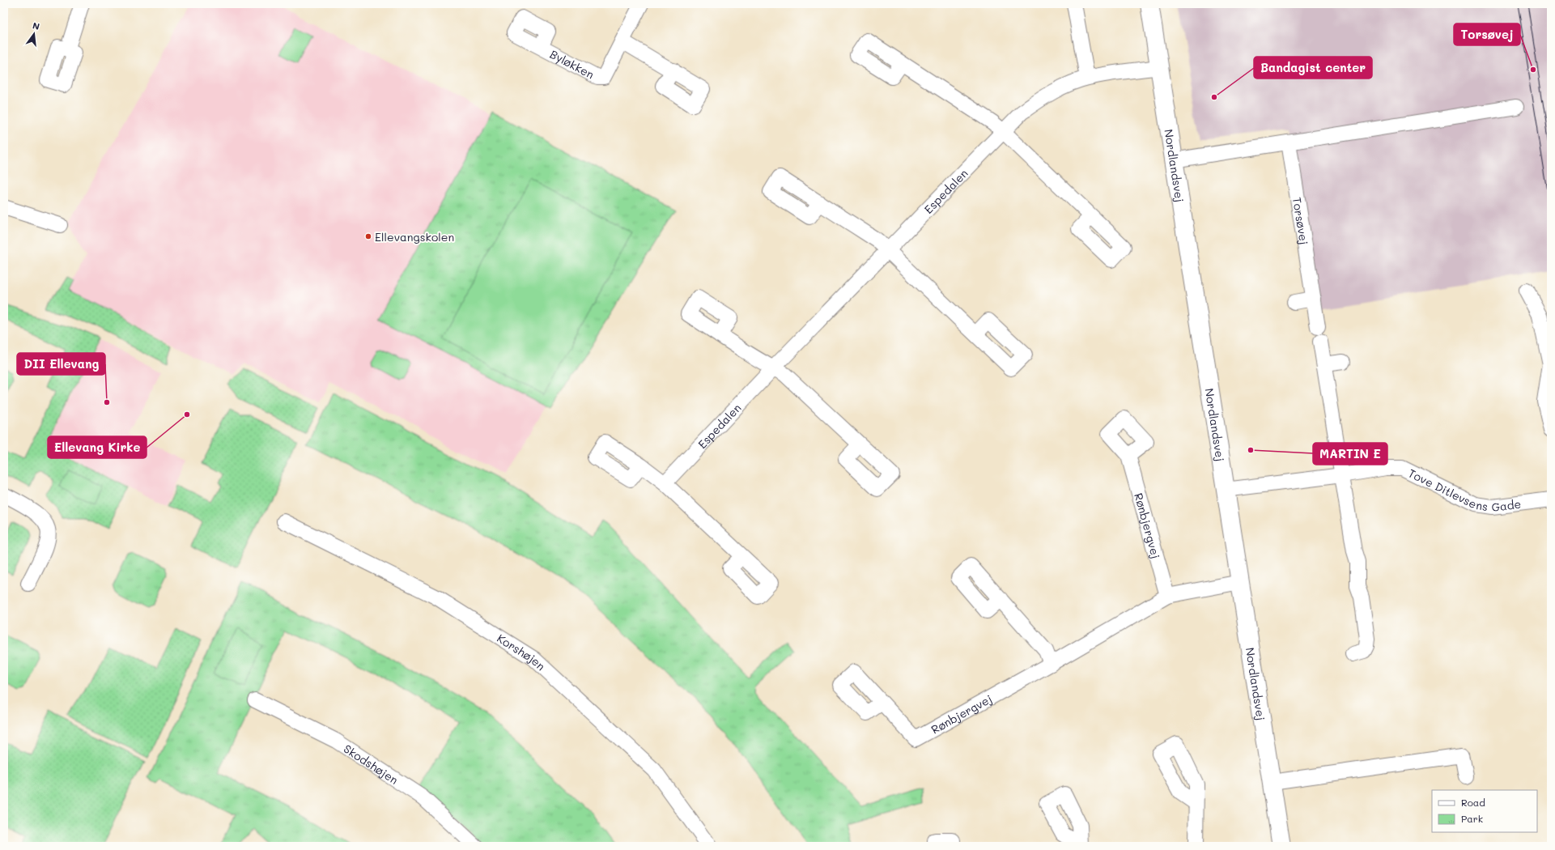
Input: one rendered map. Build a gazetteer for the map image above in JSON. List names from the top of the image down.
{
  "streets": {
    "street": [
      "Byløkken",
      "Nordlandsvej",
      "Espedalen",
      "Torsøvej",
      "Tove Ditlevsens Gade",
      "Rønbjergvej",
      "Korshøjen",
      "Skodshøjen"
    ]
  },
  "crossings": [
    ["Nordlandsvej", "Espedalen"],
    ["Nordlandsvej", "Tove Ditlevsens Gade"],
    ["Nordlandsvej", "Rønbjergvej"]
  ],
  "places": [
    "Torsøvej",
    "Bandagist center",
    "Ellevangskolen",
    "DII Ellevang",
    "Ellevang Kirke",
    "MARTIN E"
  ],
  "legend": ["Road", "Park"],
  "north": "top"
}
